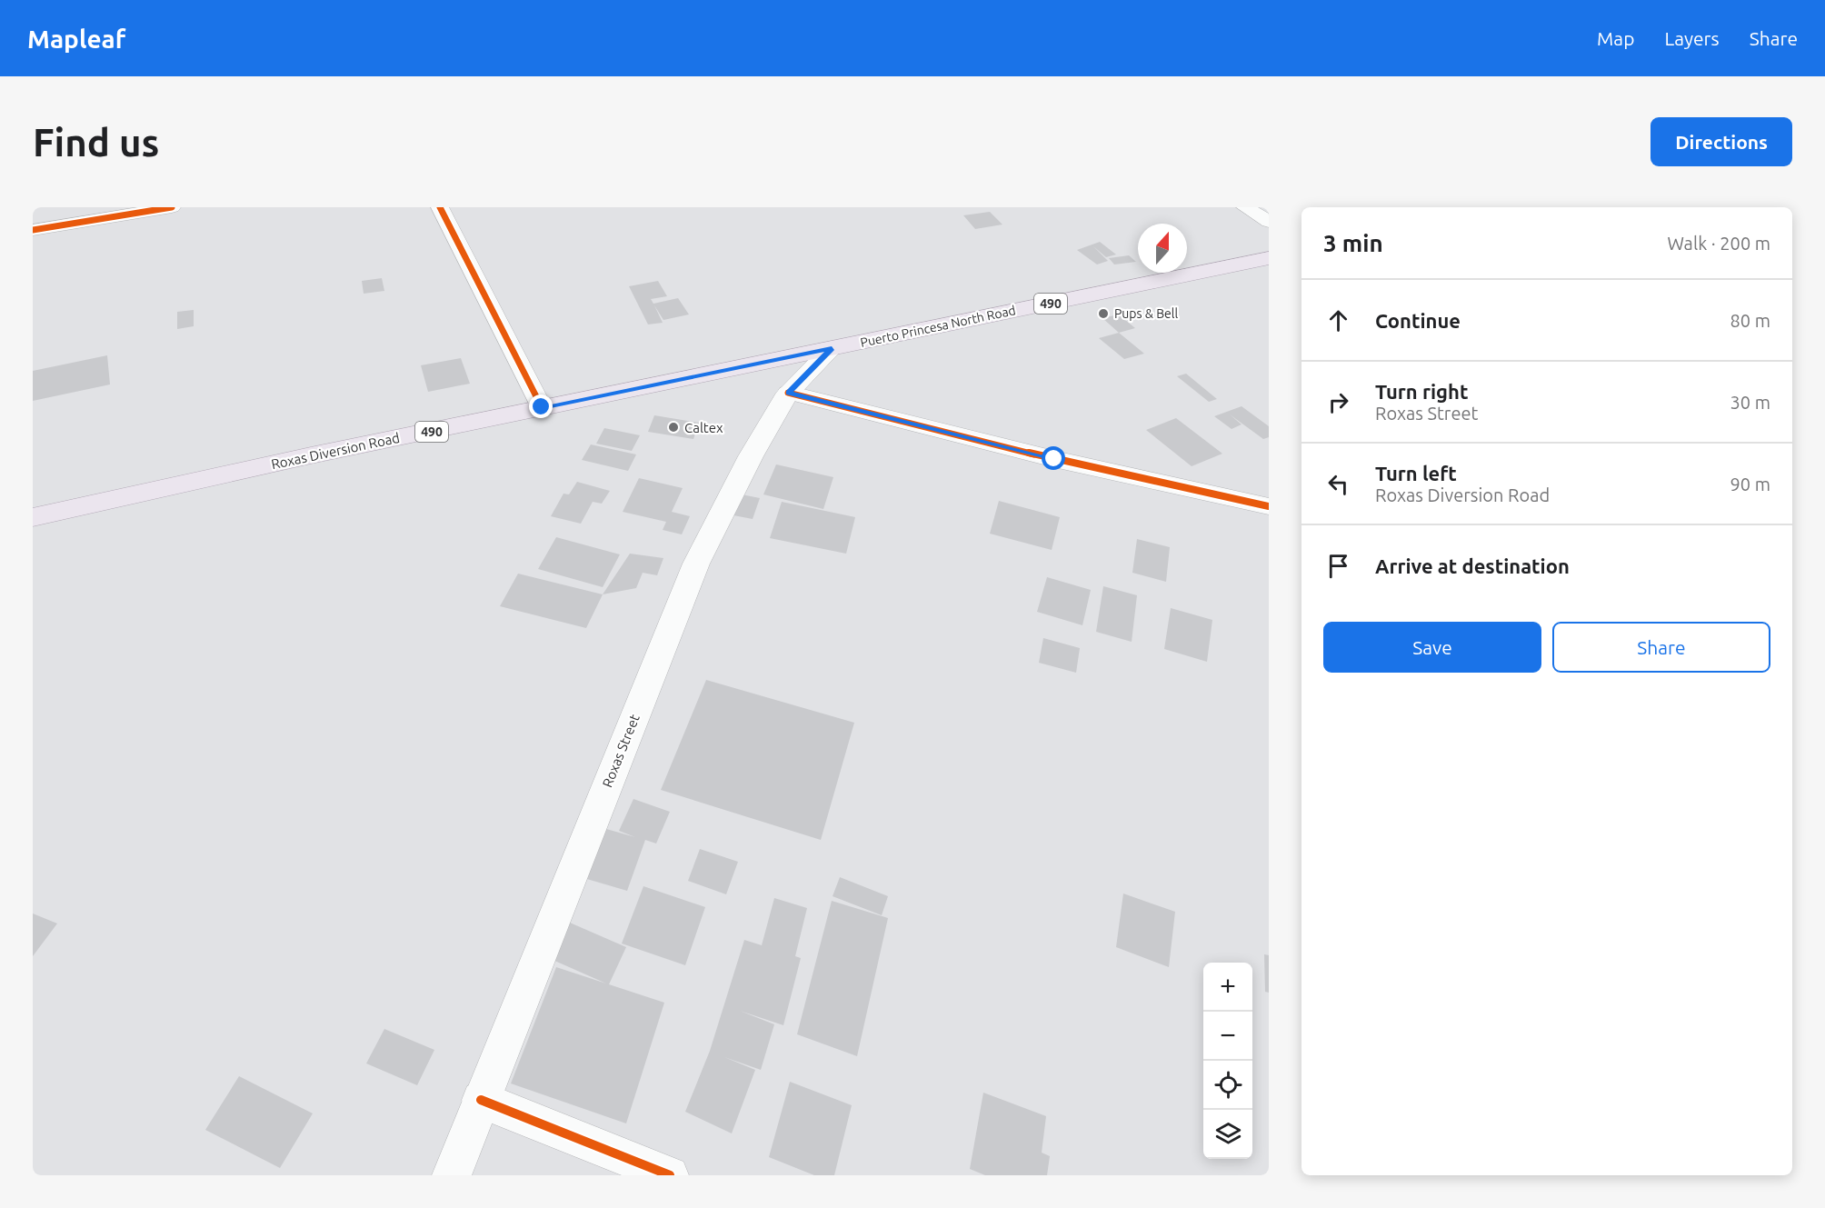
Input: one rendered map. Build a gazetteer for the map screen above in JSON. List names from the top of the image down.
{
  "streets": {
    "main road": [
      "490",
      "Puerto Princesa North Road",
      "Roxas Diversion Road",
      "Roxas Street"
    ]
  },
  "crossings": [
    ["Puerto Princesa North Road", "Roxas Diversion Road"],
    ["Puerto Princesa North Road", "Roxas Street"],
    ["Roxas Diversion Road", "Roxas Street"]
  ],
  "places": ["Pups & Bell", "Caltex"],
  "north": "top",
  "page": {
    "header": "Mapleaf",
    "nav": ["Map", "Layers", "Share"],
    "buttons": [
      "Directions",
      ["Save", "Share"]
    ],
    "title": "Find us",
    "heading": ["3 min", "Walk · 200 m"],
    "list": [
      ["Continue", "80 m"],
      ["Turn right", "Roxas Street", "30 m"],
      ["Turn left", "Roxas Diversion Road", "90 m"],
      "Arrive at destination"
    ],
    "map_buttons": ["+", "−"]
  }
}
